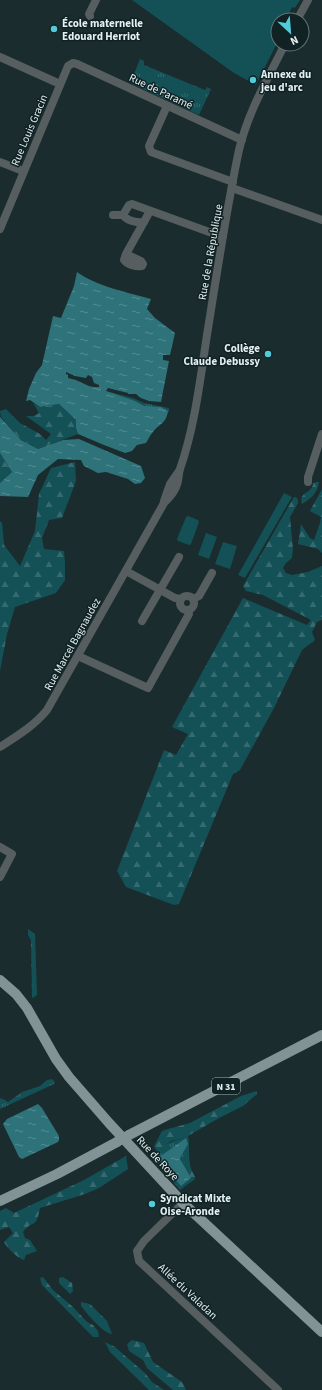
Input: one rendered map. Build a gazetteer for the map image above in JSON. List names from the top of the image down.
{
  "streets": {
    "main road": ["N 31", "Rue de Roye"],
    "street": [
      "Rue de Paramé",
      "Rue Louis Gracin",
      "Rue de la République",
      "Rue Marcel Bagnaudez",
      "Allée du Valadan"
    ]
  },
  "crossings": [
    ["Rue de Paramé", "Rue Louis Gracin"],
    ["Rue de Paramé", "Rue de la République"],
    ["Rue de la République", "Rue Marcel Bagnaudez"],
    ["Rue de Roye", "Allée du Valadan"]
  ],
  "places": [
    "École maternelle Edouard Herriot",
    "Annexe du jeu d'arc",
    "Collège Claude Debussy",
    "Syndicat Mixte Oise-Aronde"
  ],
  "north": "bottom right"
}
